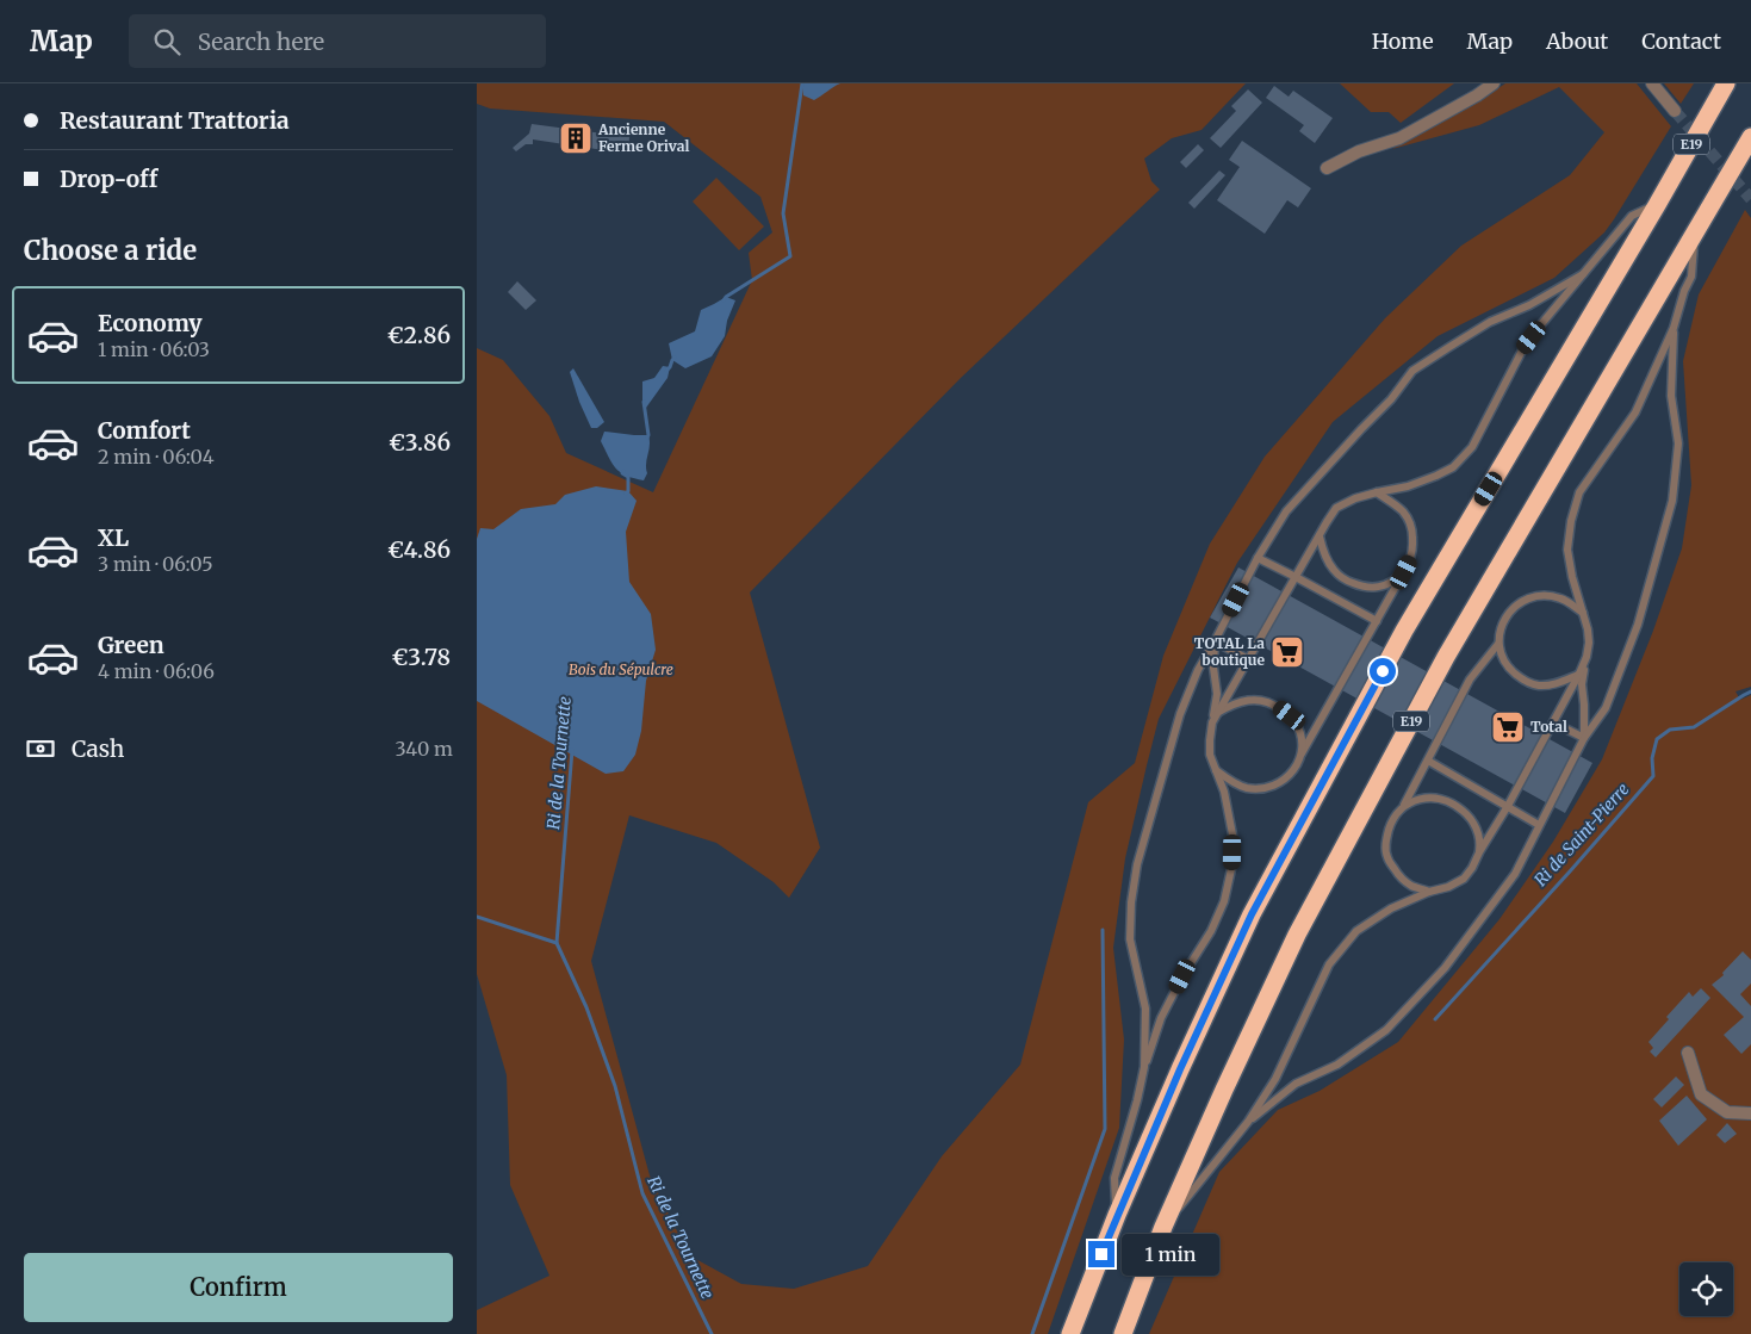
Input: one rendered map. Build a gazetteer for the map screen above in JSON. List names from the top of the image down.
{
  "streets": {
    "highway": ["E19"]
  },
  "water": ["Ri de la Tournette", "Ri de Saint-Pierre"],
  "parks": ["Bois du Sépulcre"],
  "places": {
    "building": ["Ancienne Ferme Orival"],
    "supermarket": ["TOTAL La boutique", "Total"]
  },
  "page": {
    "header": "Map",
    "search": "Search here",
    "nav": [
      "Home",
      "Map",
      "About",
      "Contact"
    ],
    "banner": ["Restaurant Trattoria", "Drop-off"],
    "heading": "Choose a ride",
    "list": [
      {
        "name": "Economy",
        "note": "1 min · 06:03",
        "value": "€2.86"
      },
      {
        "name": "Comfort",
        "note": "2 min · 06:04",
        "value": "€3.86"
      },
      {
        "name": "XL",
        "note": "3 min · 06:05",
        "value": "€4.86"
      },
      {
        "name": "Green",
        "note": "4 min · 06:06",
        "value": "€3.78"
      }
    ],
    "pay": ["Cash", "340 m"],
    "bubble": "1 min",
    "buttons": "Confirm"
  }
}
